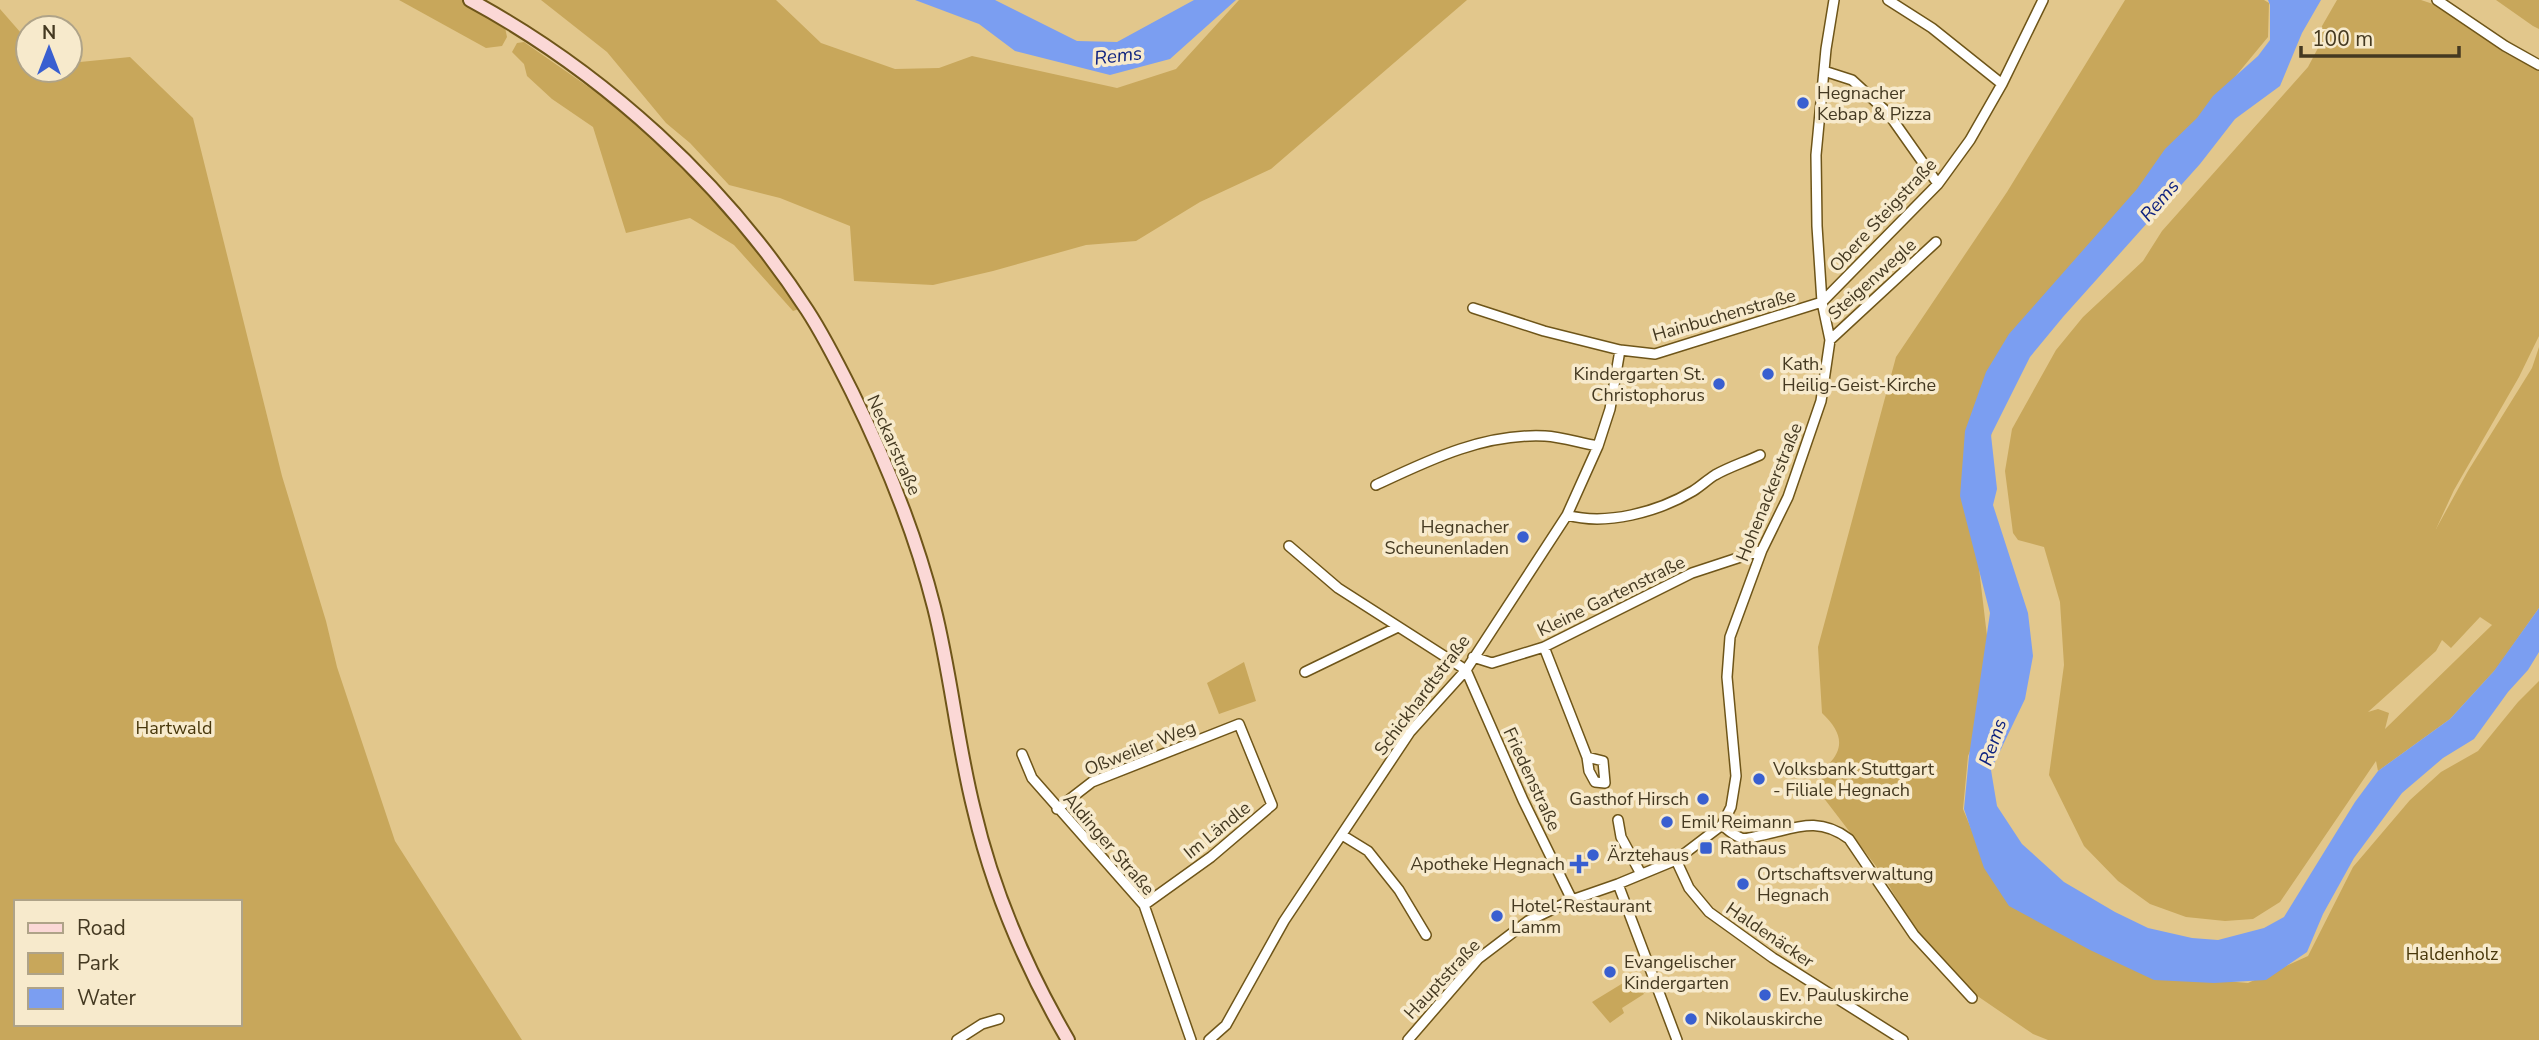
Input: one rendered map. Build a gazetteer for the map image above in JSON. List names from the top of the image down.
{
  "streets": {
    "main road": ["Neckarstraße"],
    "street": [
      "Obere Steigstraße",
      "Steigenwegle",
      "Hainbuchenstraße",
      "Hohenackerstraße",
      "Kleine Gartenstraße",
      "Schickhardtstraße",
      "Oßweiler Weg",
      "Friedenstraße",
      "Im Ländle",
      "Aldinger Straße",
      "Haldenäcker",
      "Hauptstraße"
    ]
  },
  "crossings": [
    ["Obere Steigstraße", "Hainbuchenstraße"],
    ["Obere Steigstraße", "Hohenackerstraße"],
    ["Steigenwegle", "Hohenackerstraße"],
    ["Hainbuchenstraße", "Hohenackerstraße"],
    ["Hainbuchenstraße", "Schickhardtstraße"],
    ["Hohenackerstraße", "Kleine Gartenstraße"],
    ["Hohenackerstraße", "Hauptstraße"],
    ["Kleine Gartenstraße", "Schickhardtstraße"],
    ["Schickhardtstraße", "Friedenstraße"],
    ["Oßweiler Weg", "Im Ländle"],
    ["Oßweiler Weg", "Aldinger Straße"],
    ["Friedenstraße", "Hauptstraße"],
    ["Im Ländle", "Aldinger Straße"],
    ["Haldenäcker", "Hauptstraße"]
  ],
  "water": ["Rems"],
  "parks": ["Hartwald", "Haldenholz"],
  "places": {
    "other": [
      "Hegnacher Kebap & Pizza",
      "Kath. Heilig-Geist-Kirche",
      "Kindergarten St. Christophorus",
      "Hegnacher Scheunenladen",
      "Volksbank Stuttgart - Filiale Hegnach",
      "Gasthof Hirsch",
      "Emil Reimann",
      "Ärztehaus",
      "Ortschaftsverwaltung Hegnach",
      "Hotel-Restaurant Lamm",
      "Evangelischer Kindergarten",
      "Ev. Pauluskirche",
      "Nikolauskirche"
    ],
    "transit": ["Rathaus"],
    "health": ["Apotheke Hegnach"]
  },
  "legend": ["Road", "Park", "Water"],
  "scale_bar": "100 m",
  "north": "top"
}
